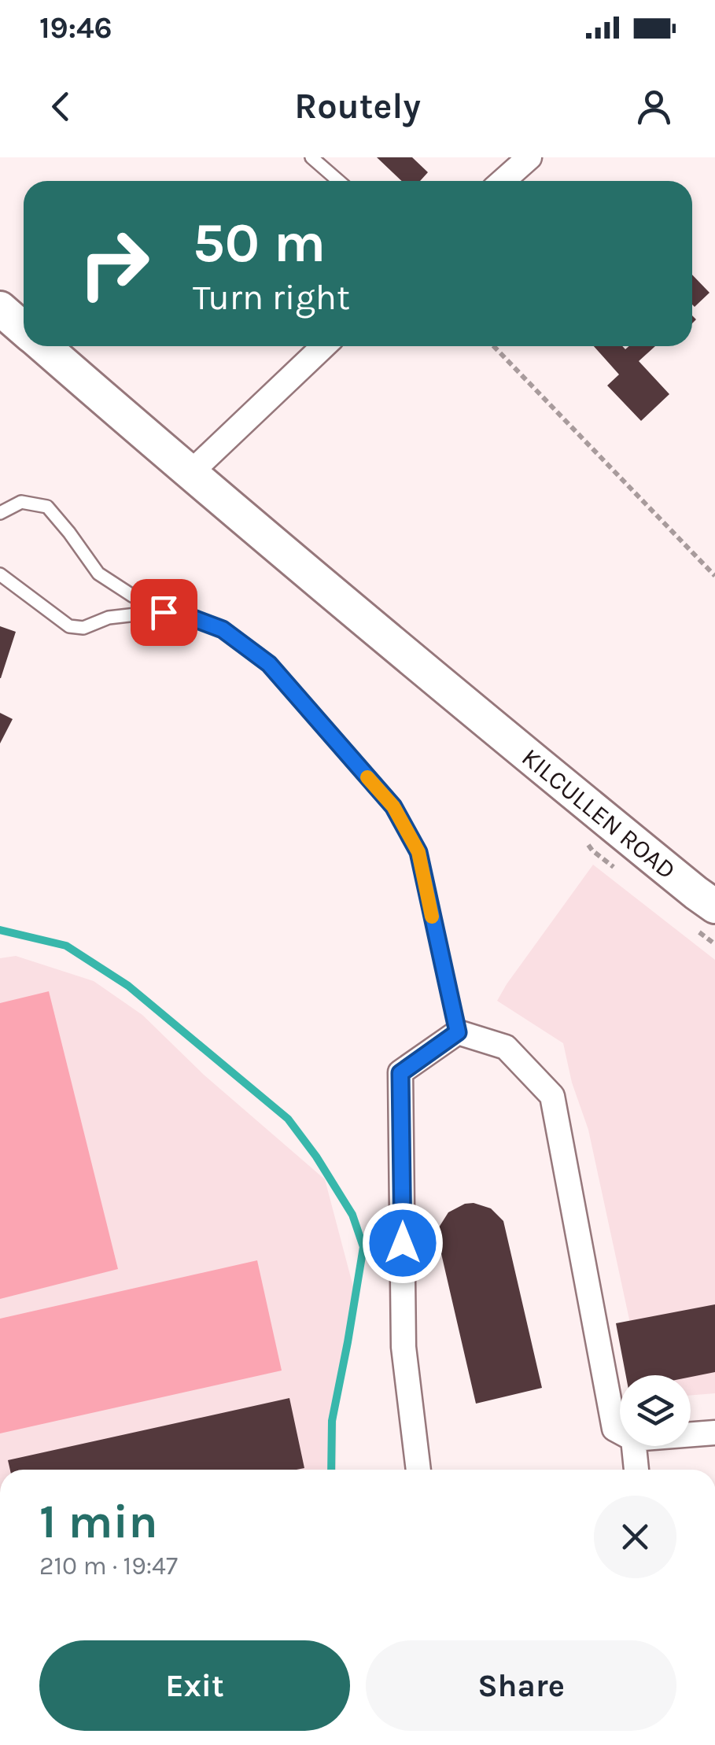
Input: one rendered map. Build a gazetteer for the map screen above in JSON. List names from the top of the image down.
{
  "streets": {
    "main road": ["KILCULLEN ROAD"]
  },
  "page": {
    "status": "19:46",
    "header": "Routely",
    "turn": ["50 m", "Turn right"],
    "heading": ["1 min", "210 m · 19:47"],
    "buttons": ["Exit", "Share"]
  }
}
